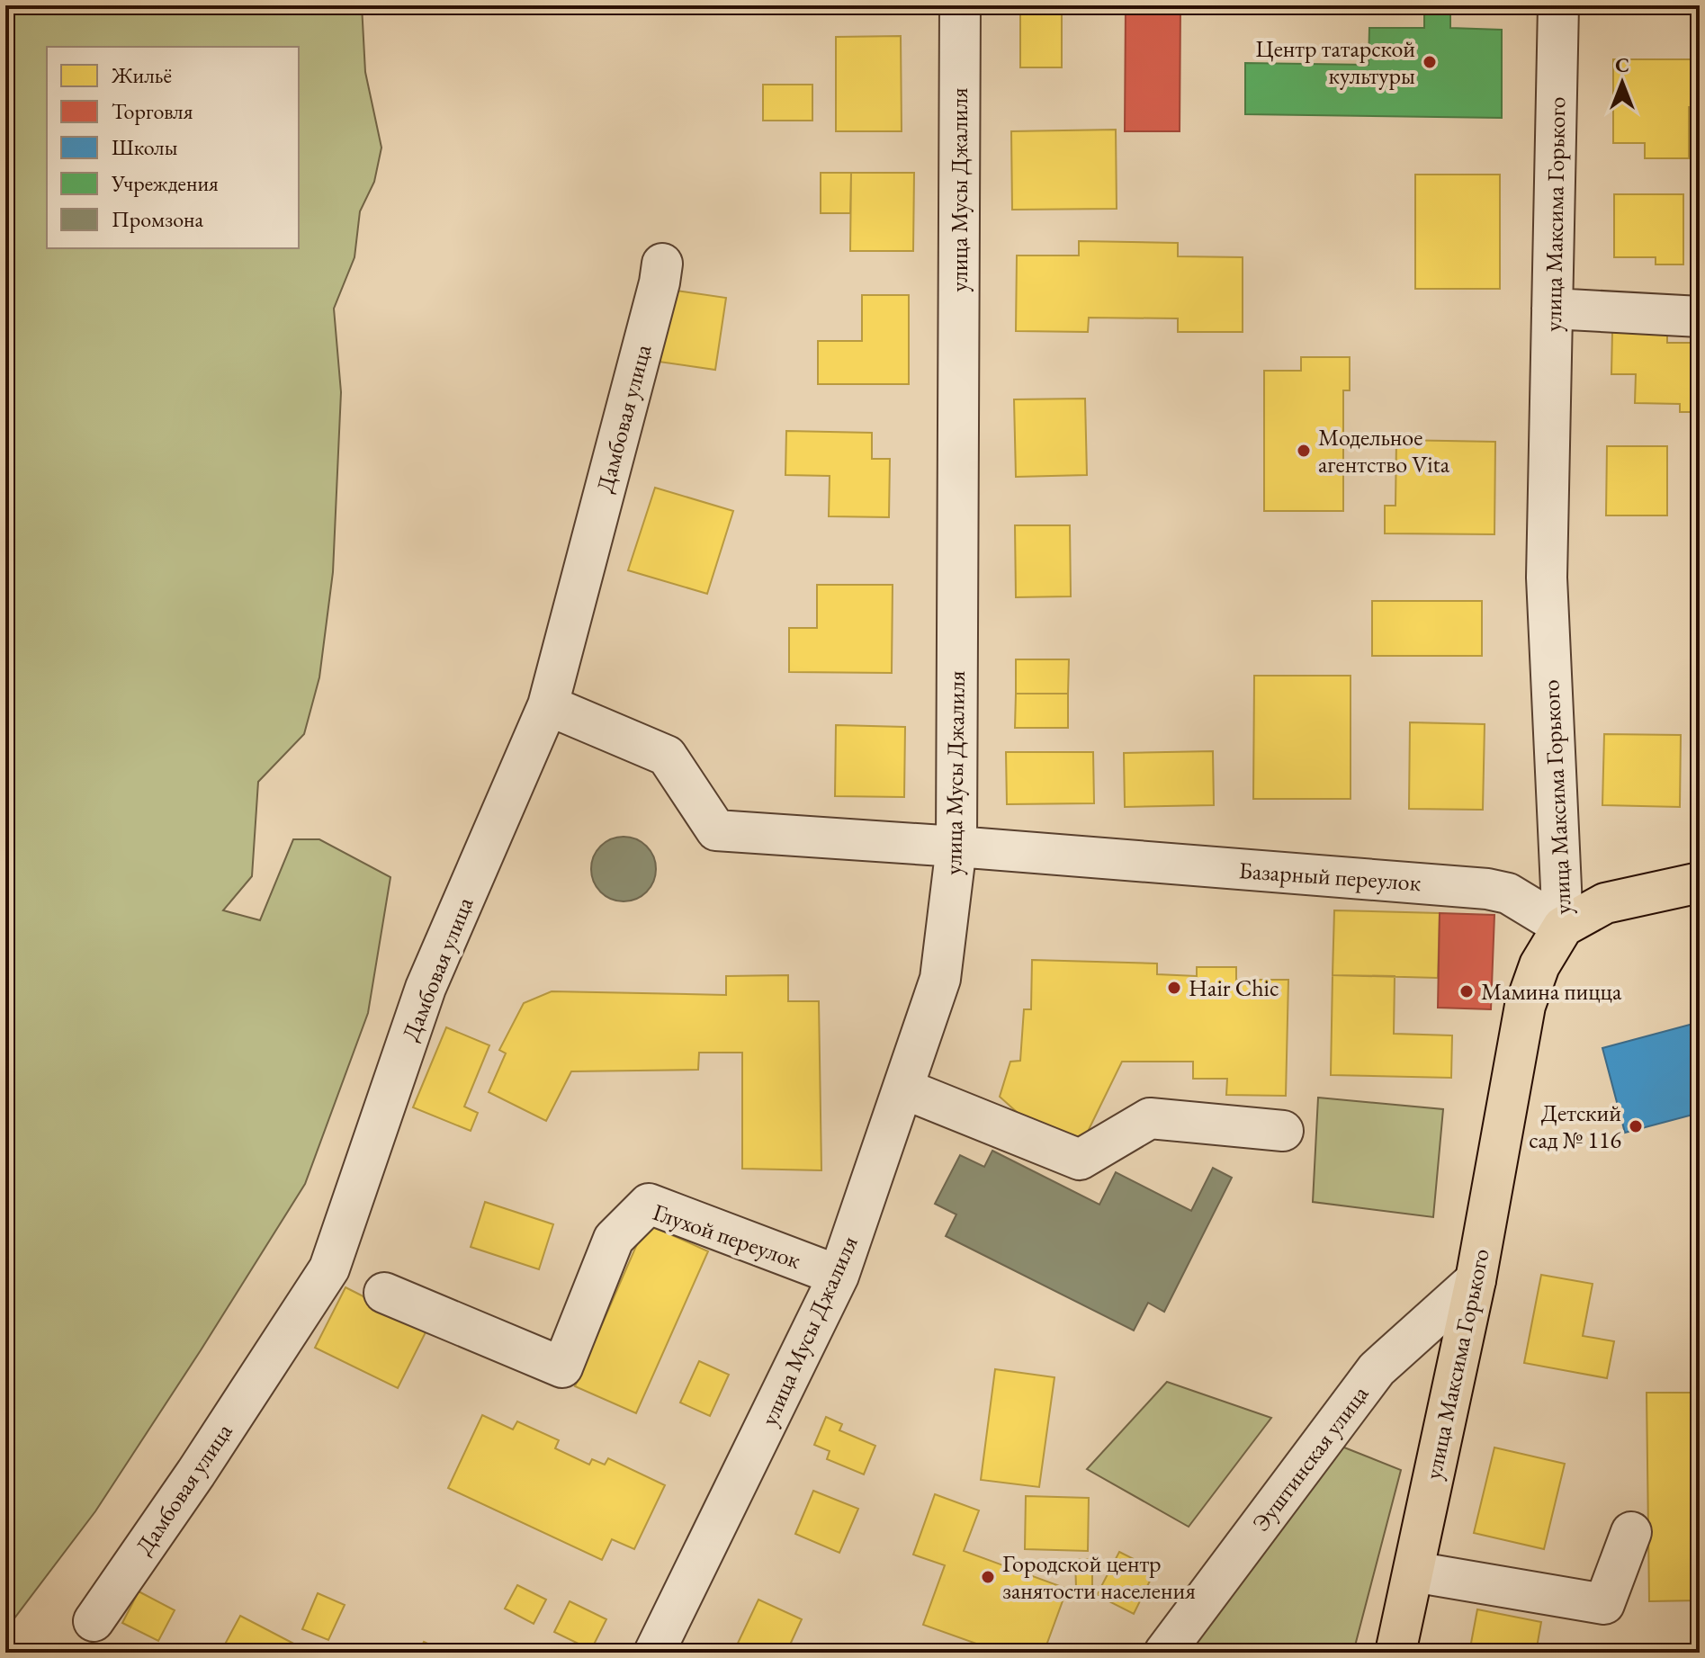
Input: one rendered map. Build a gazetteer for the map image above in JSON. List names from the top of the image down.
{
  "streets": {
    "main road": ["улица Максима Горького"],
    "street": [
      "улица Мусы Джалиля",
      "Дамбовая улица",
      "Базарный переулок",
      "Глухой переулок",
      "Эуштинская улица"
    ]
  },
  "crossings": [
    ["улица Мусы Джалиля", "Базарный переулок"],
    ["улица Мусы Джалиля", "Глухой переулок"],
    ["улица Максима Горького", "Базарный переулок"],
    ["улица Максима Горького", "Эуштинская улица"],
    ["Дамбовая улица", "Базарный переулок"]
  ],
  "places": [
    "Центр татарской культуры",
    "Модельное агентство Vita",
    "Hair Chic",
    "Мамина пицца",
    "Детский сад № 116",
    "Городской центр занятости населения"
  ],
  "legend": [
    "Жильё",
    "Торговля",
    "Школы",
    "Учреждения",
    "Промзона"
  ],
  "north": "top"
}
